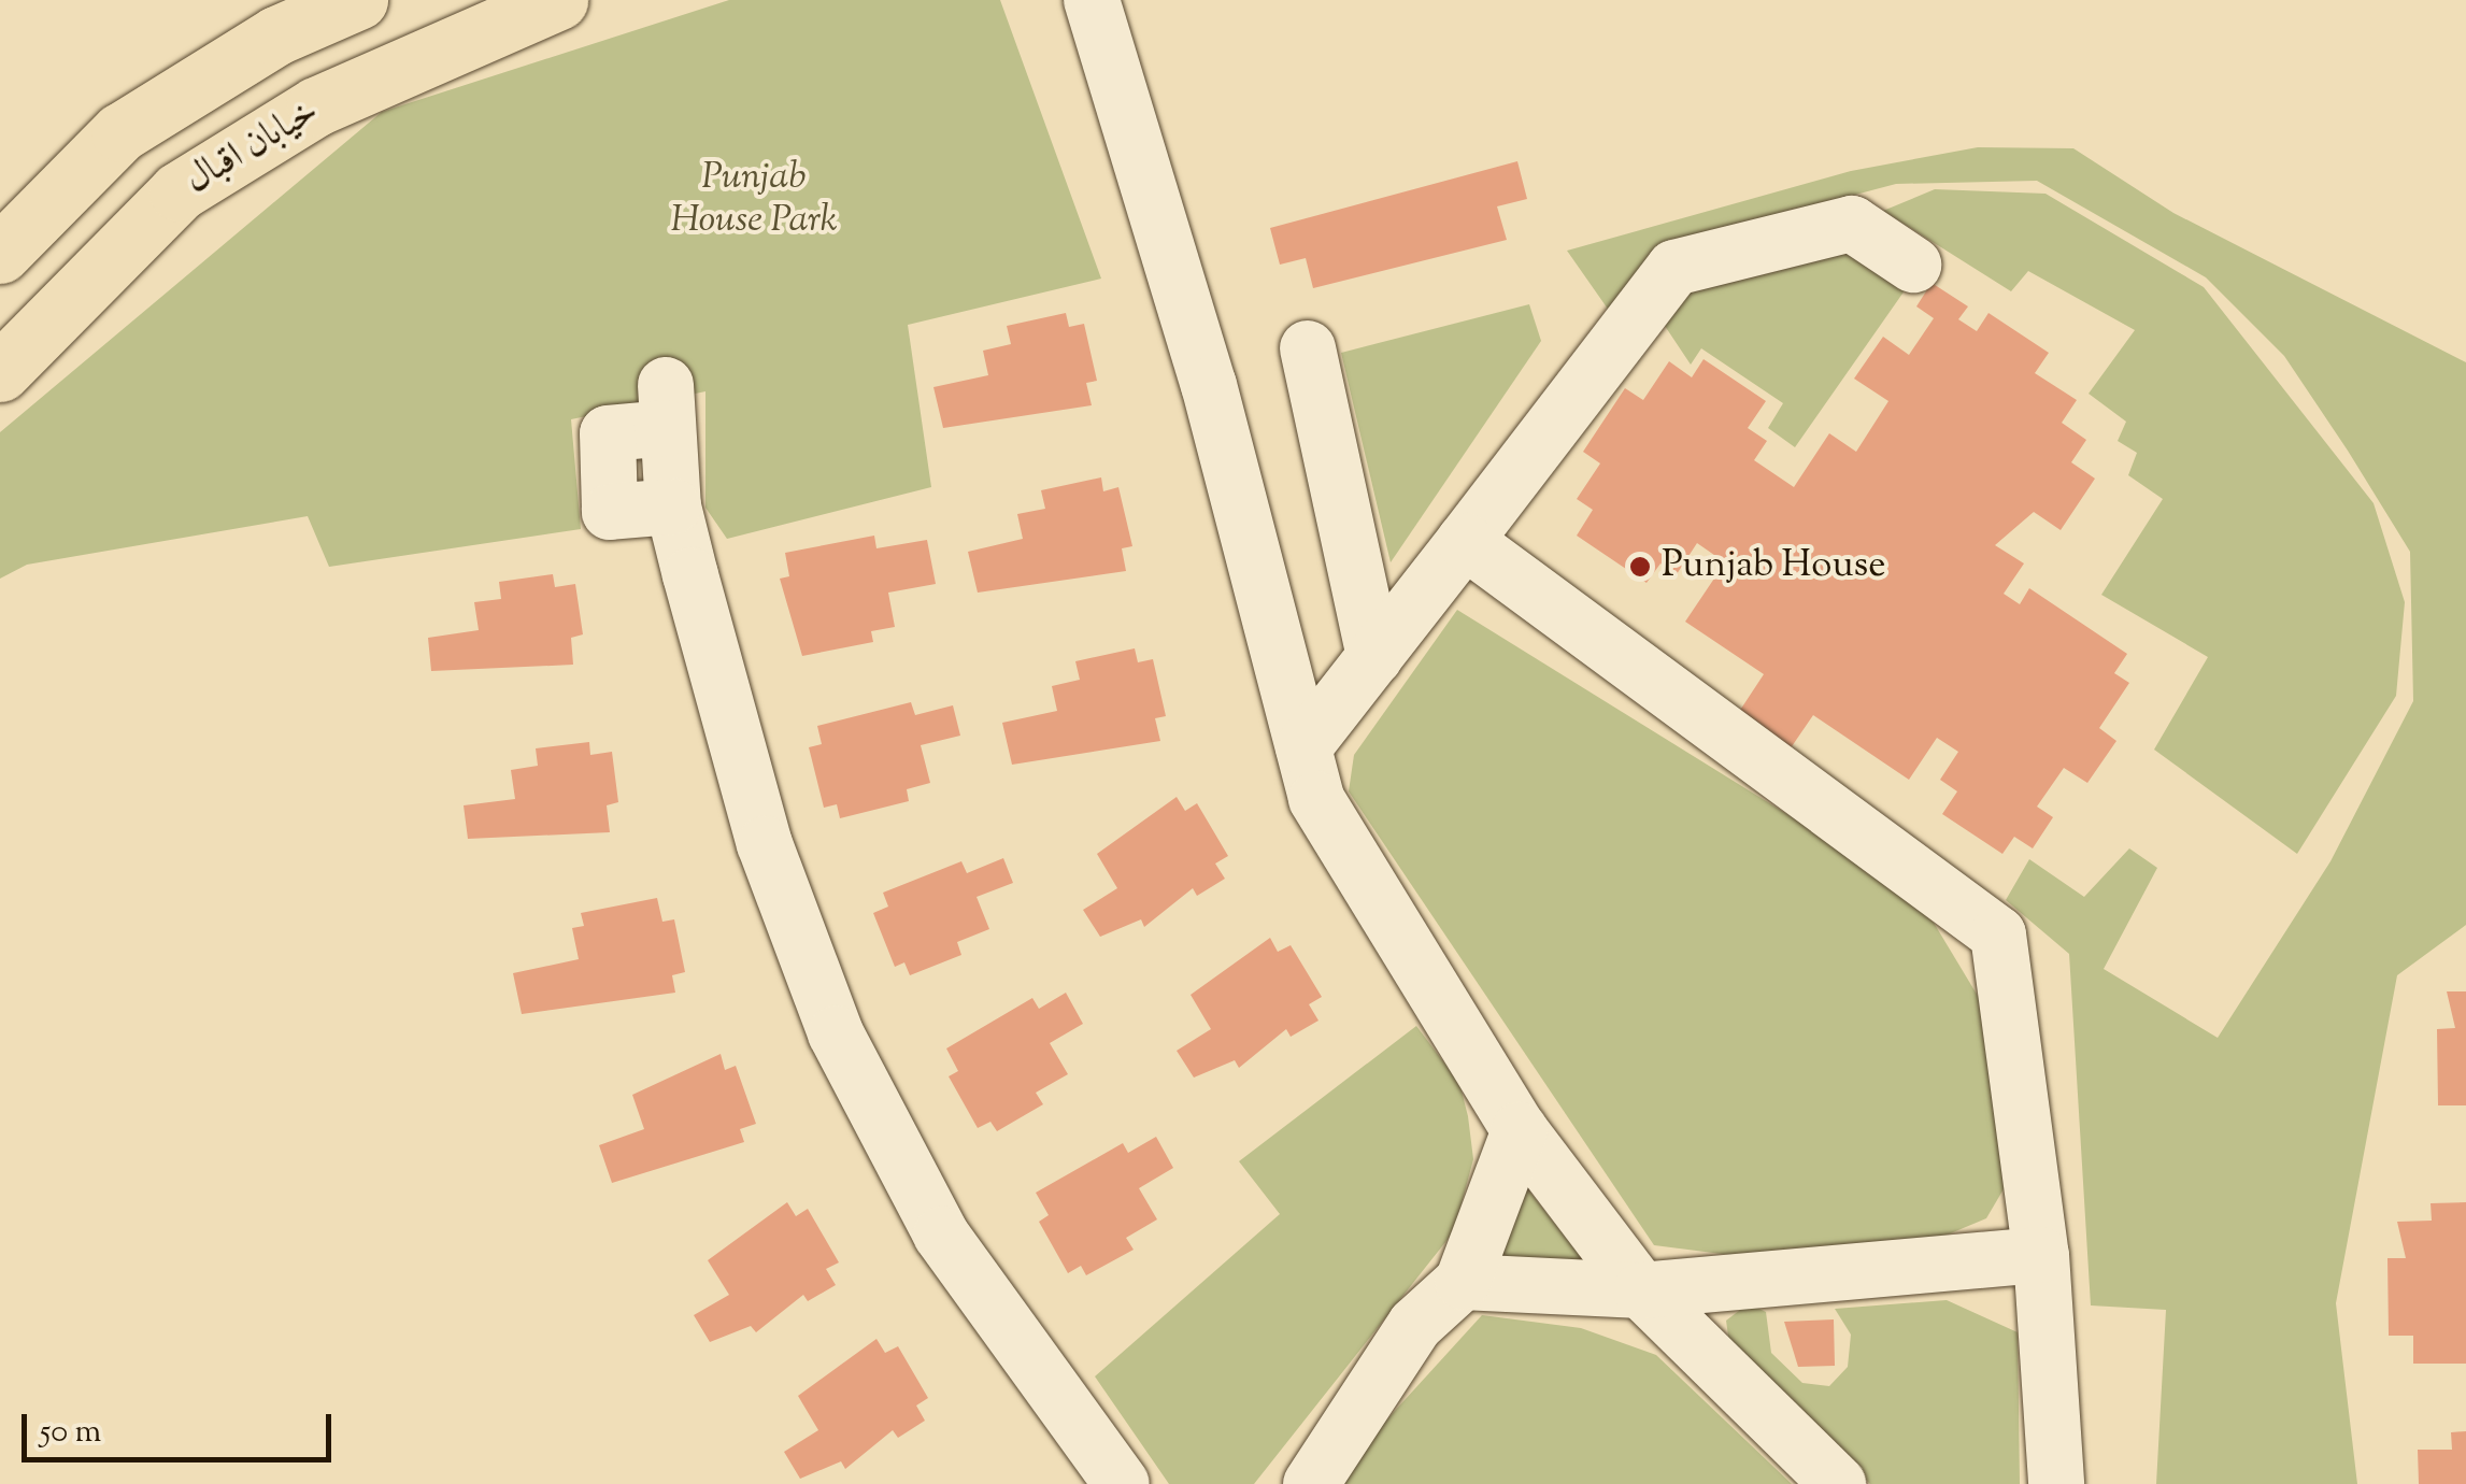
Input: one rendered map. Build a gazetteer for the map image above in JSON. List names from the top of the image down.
{
  "streets": {
    "main road": ["خیابان اقبال"]
  },
  "parks": ["Punjab House Park"],
  "places": ["Punjab House"],
  "scale_bar": "50 m"
}
